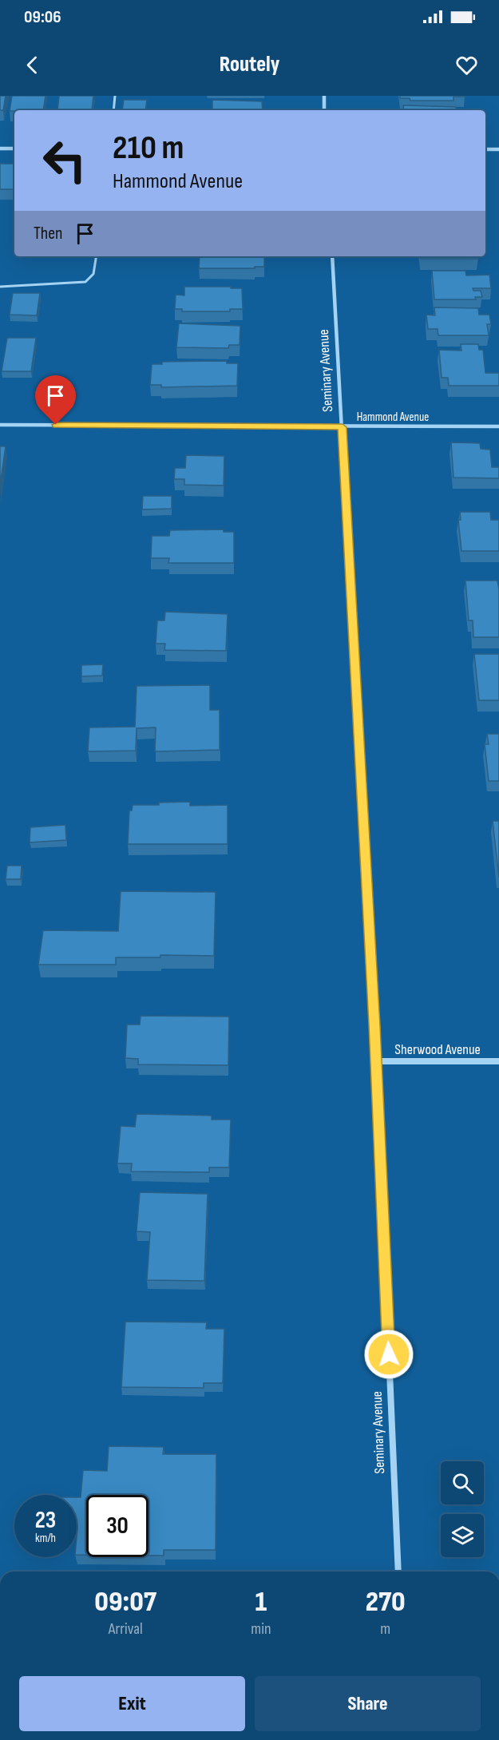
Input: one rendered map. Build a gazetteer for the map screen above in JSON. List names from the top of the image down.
{
  "streets": {
    "street": ["Seminary Avenue", "Hammond Avenue", "Sherwood Avenue"]
  },
  "crossings": [
    ["Seminary Avenue", "Hammond Avenue"],
    ["Seminary Avenue", "Sherwood Avenue"]
  ],
  "page": {
    "status": "09:06",
    "header": "Routely",
    "turn": ["210 m", "Hammond Avenue"],
    "then": "Then",
    "speed": "23 km/h",
    "limit": "30",
    "eta": [
      "09:07",
      "Arrival",
      "1",
      "min",
      "270",
      "m"
    ],
    "buttons": ["Exit", "Share"]
  }
}
